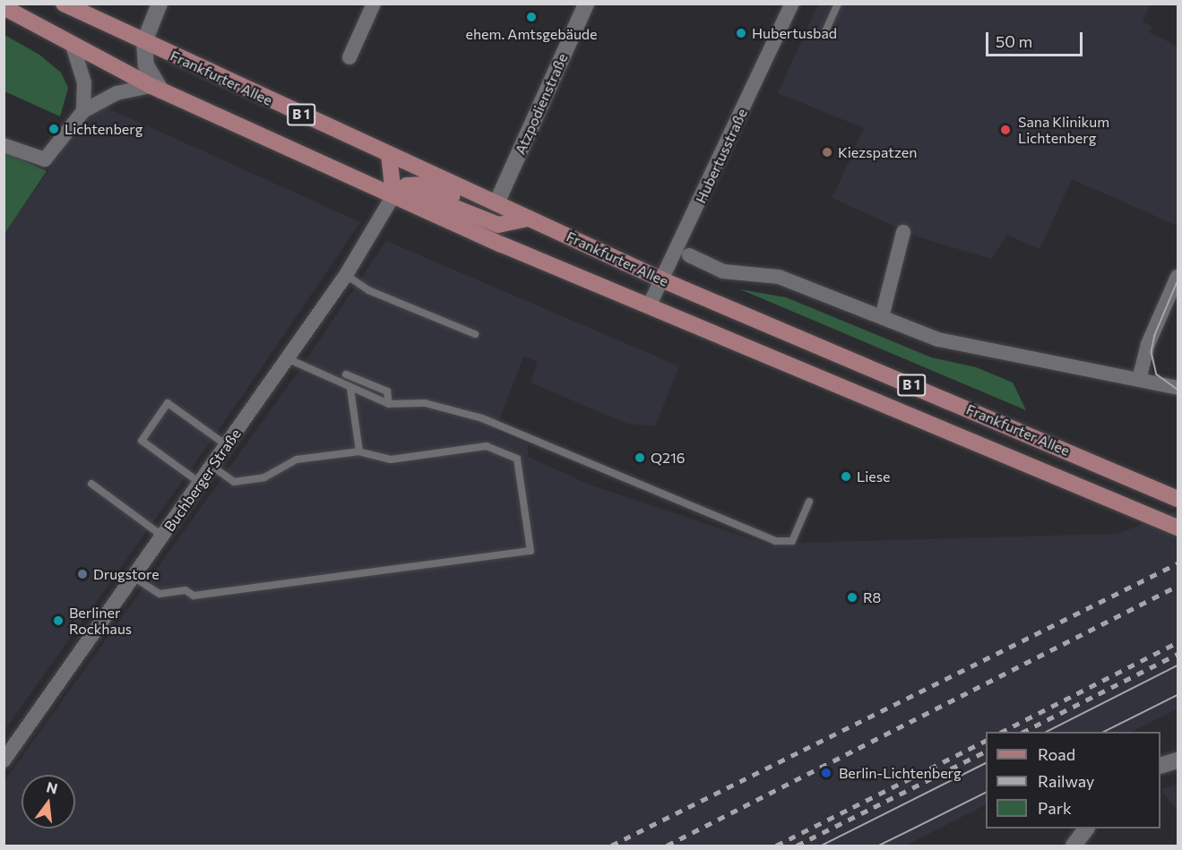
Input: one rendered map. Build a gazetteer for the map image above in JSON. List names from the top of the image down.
{
  "streets": {
    "main road": ["Frankfurter Allee", "B 1"],
    "street": ["Atzpodienstraße", "Hubertusstraße", "Buchberger Straße"]
  },
  "crossings": [
    ["Frankfurter Allee", "Atzpodienstraße"],
    ["Frankfurter Allee", "Hubertusstraße"],
    ["Frankfurter Allee", "Buchberger Straße"]
  ],
  "places": [
    "ehem. Amtsgebäude",
    "Hubertusbad",
    "Lichtenberg",
    "Sana Klinikum Lichtenberg",
    "Kiezspatzen",
    "Q216",
    "Liese",
    "Drugstore",
    "R8",
    "Berliner Rockhaus",
    "Berlin-Lichtenberg"
  ],
  "legend": ["Road", "Railway", "Park"],
  "scale_bar": "50 m",
  "north": "top"
}
